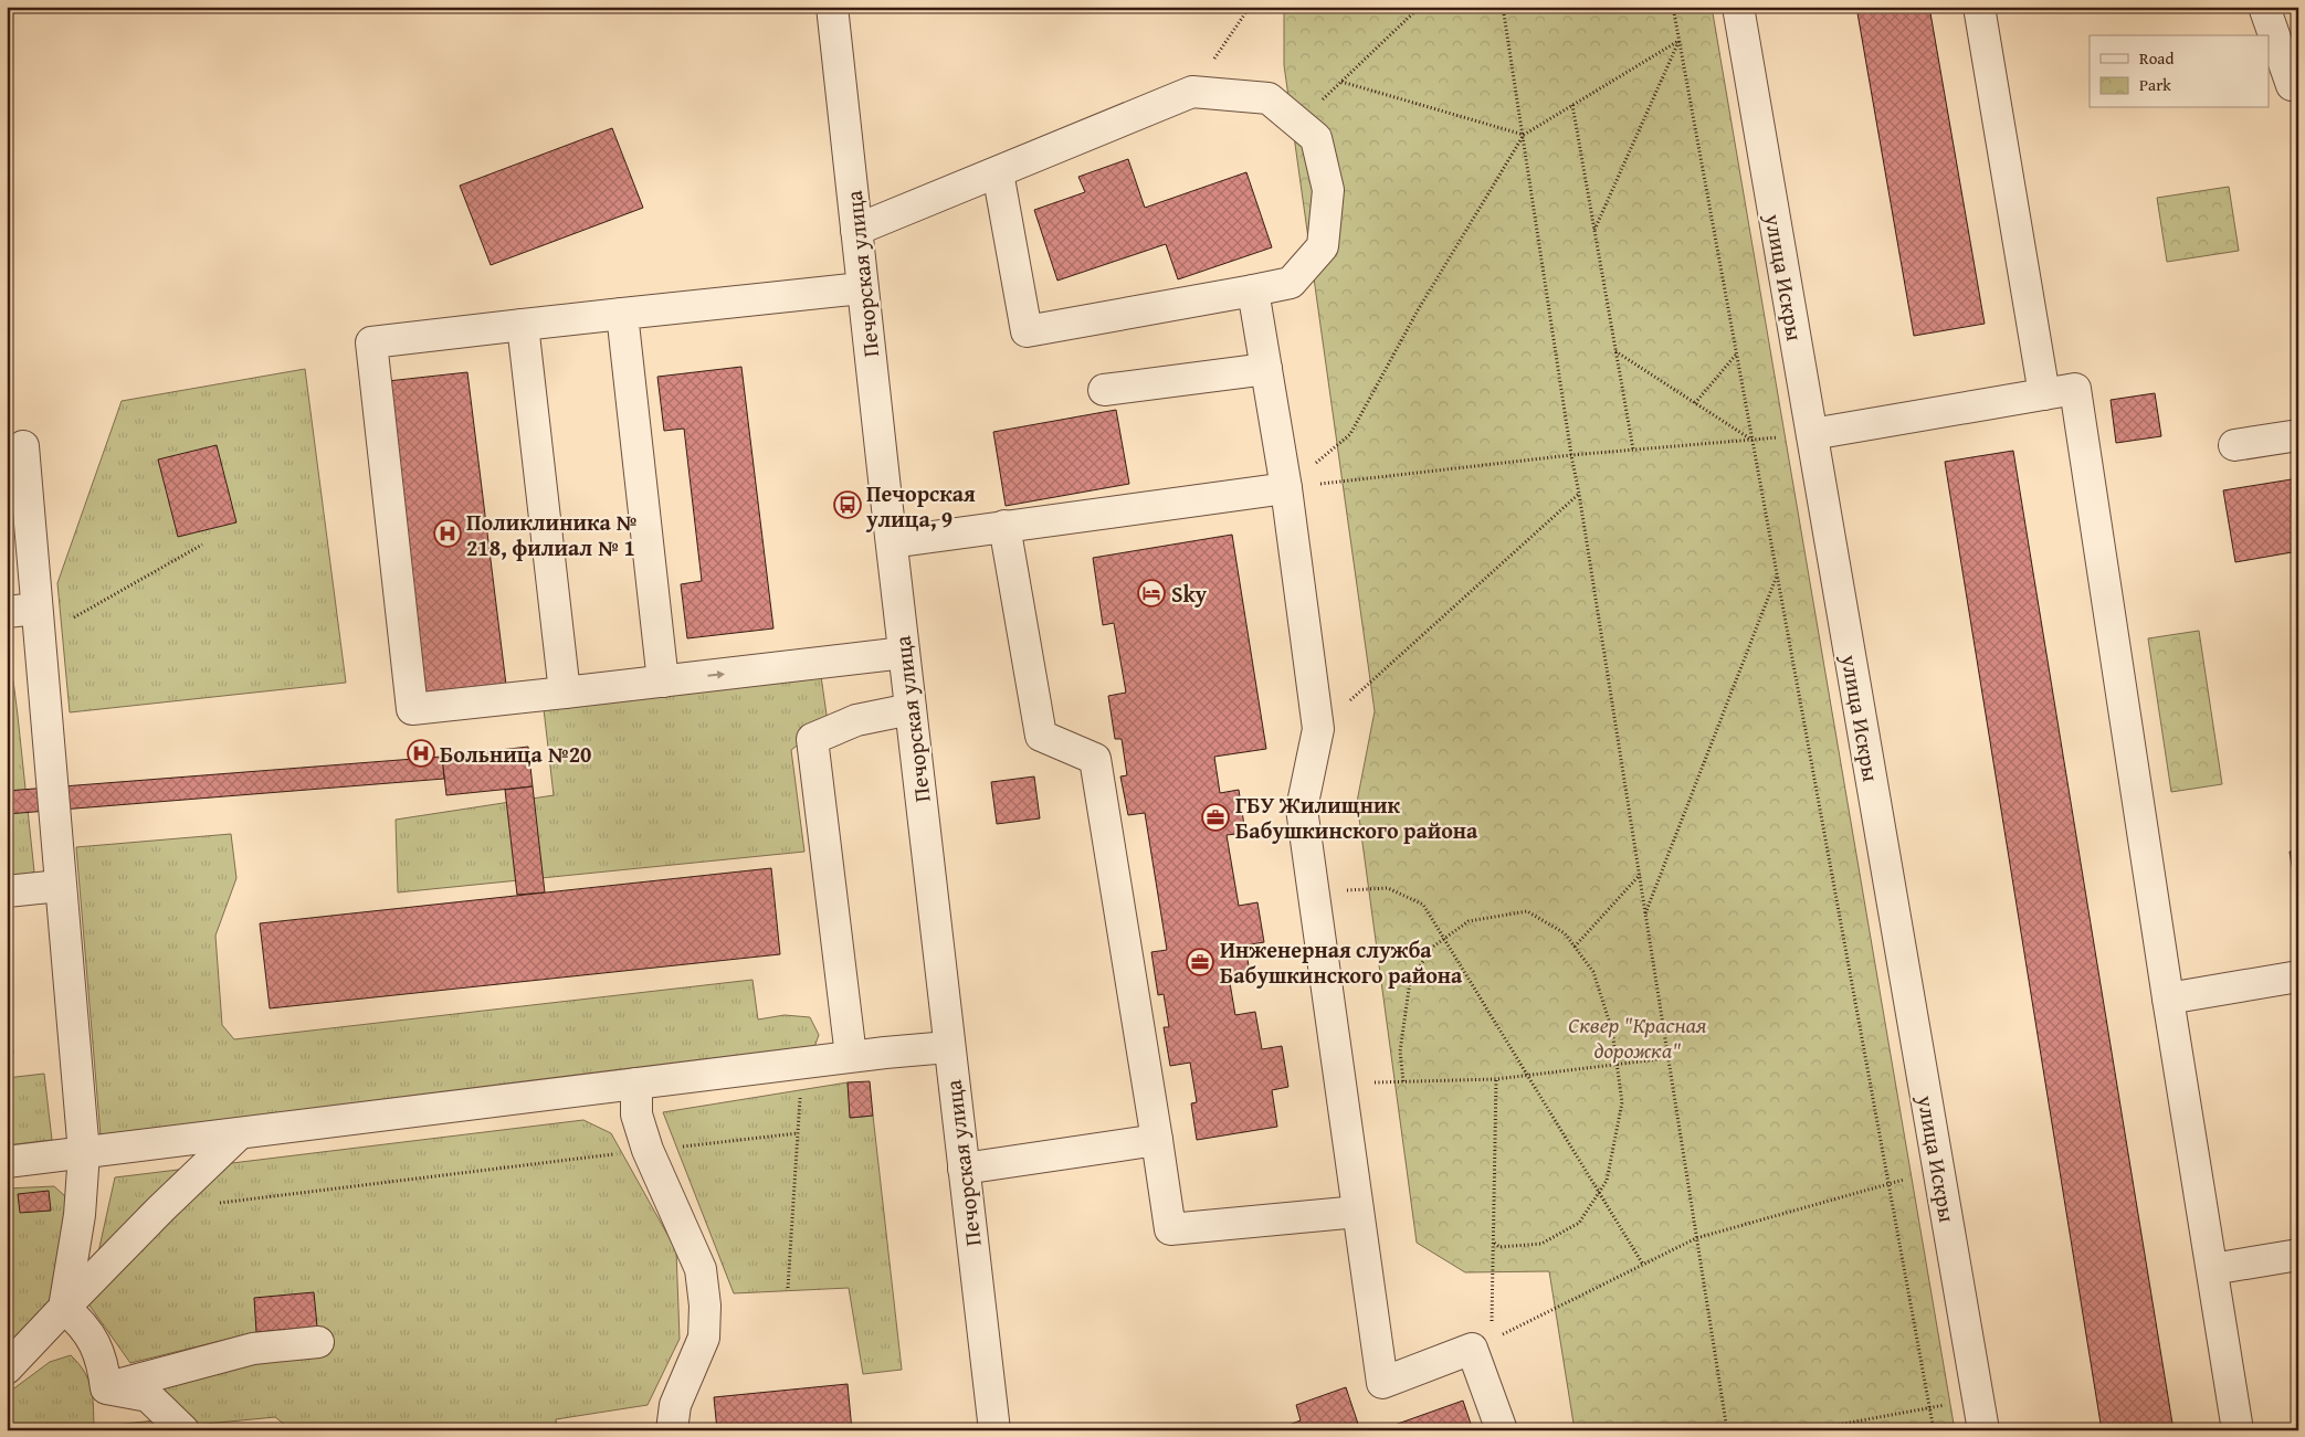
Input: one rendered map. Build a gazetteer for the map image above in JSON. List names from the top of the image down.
{
  "streets": {
    "street": ["Печорская улица", "улица Искры"]
  },
  "parks": ["Сквер \"Красная дорожка\""],
  "places": {
    "bus stop": ["Печорская улица, 9"],
    "hospital": ["Поликлиника № 218, филиал № 1", "Больница №20"],
    "hotel": ["Sky"],
    "office": ["ГБУ Жилищник Бабушкинского района", "Инженерная служба Бабушкинского района"]
  },
  "legend": ["Road", "Park"]
}
